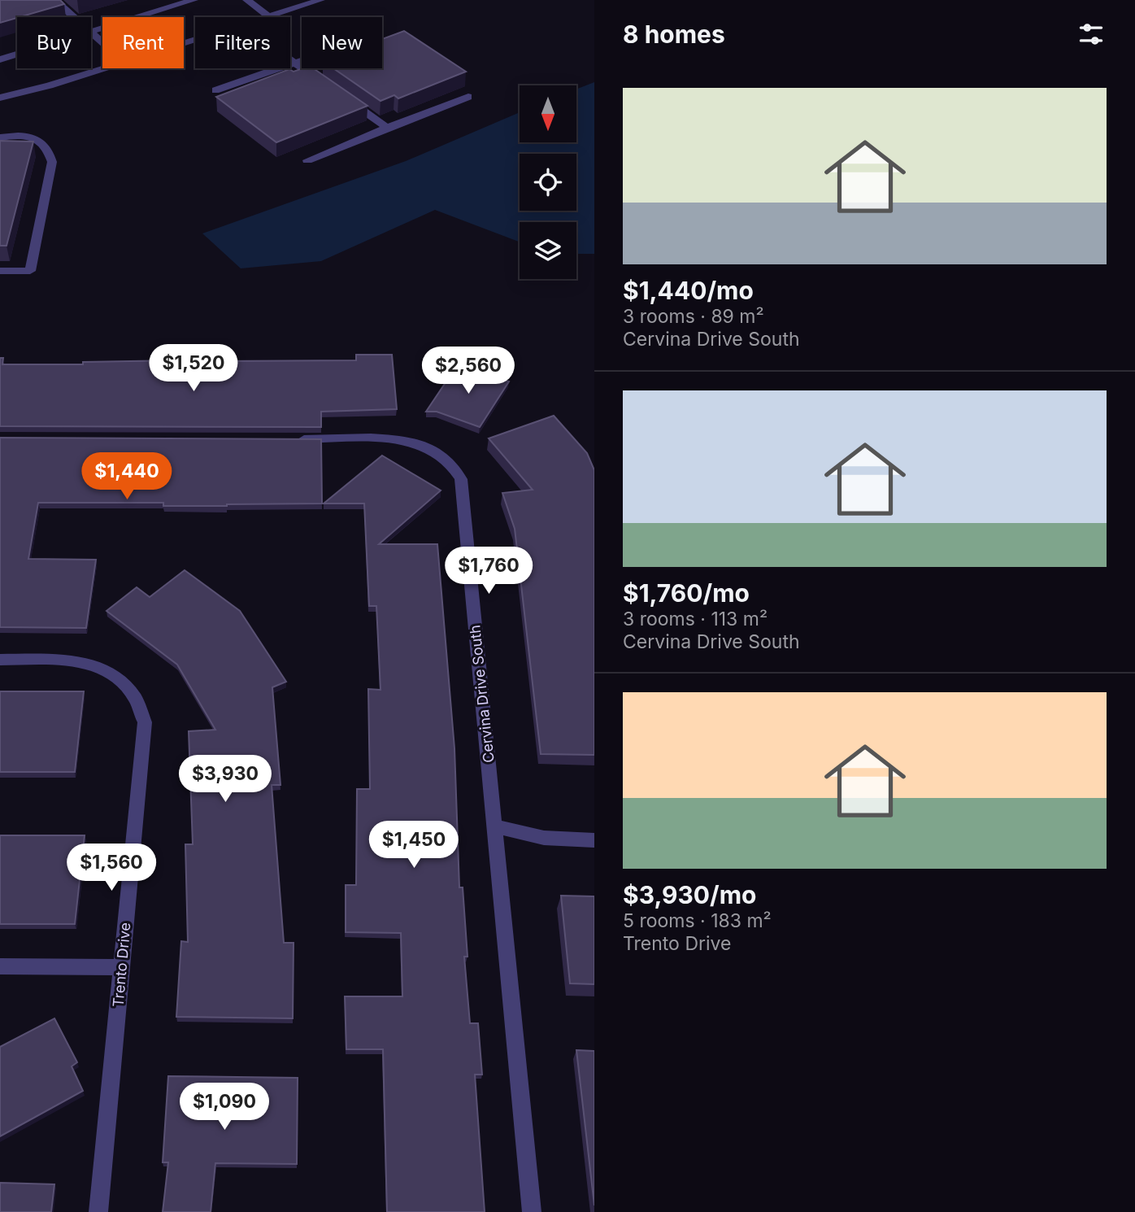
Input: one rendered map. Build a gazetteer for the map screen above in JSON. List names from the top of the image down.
{
  "streets": {
    "street": ["Cervina Drive South", "Trento Drive"]
  },
  "north": "bottom",
  "page": {
    "heading": "8 homes",
    "chip": [
      "Buy",
      "Rent",
      "Filters",
      "New"
    ],
    "list": [
      {
        "name": "$1,440/mo",
        "note": "3 rooms · 89 m² · Cervina Drive South"
      },
      {
        "name": "$1,760/mo",
        "note": "3 rooms · 113 m² · Cervina Drive South"
      },
      {
        "name": "$3,930/mo",
        "note": "5 rooms · 183 m² · Trento Drive"
      }
    ],
    "price": [
      "$1,520",
      "$2,560",
      "$1,440",
      "$1,760",
      "$3,930",
      "$1,450",
      "$1,560",
      "$1,090"
    ]
  }
}
